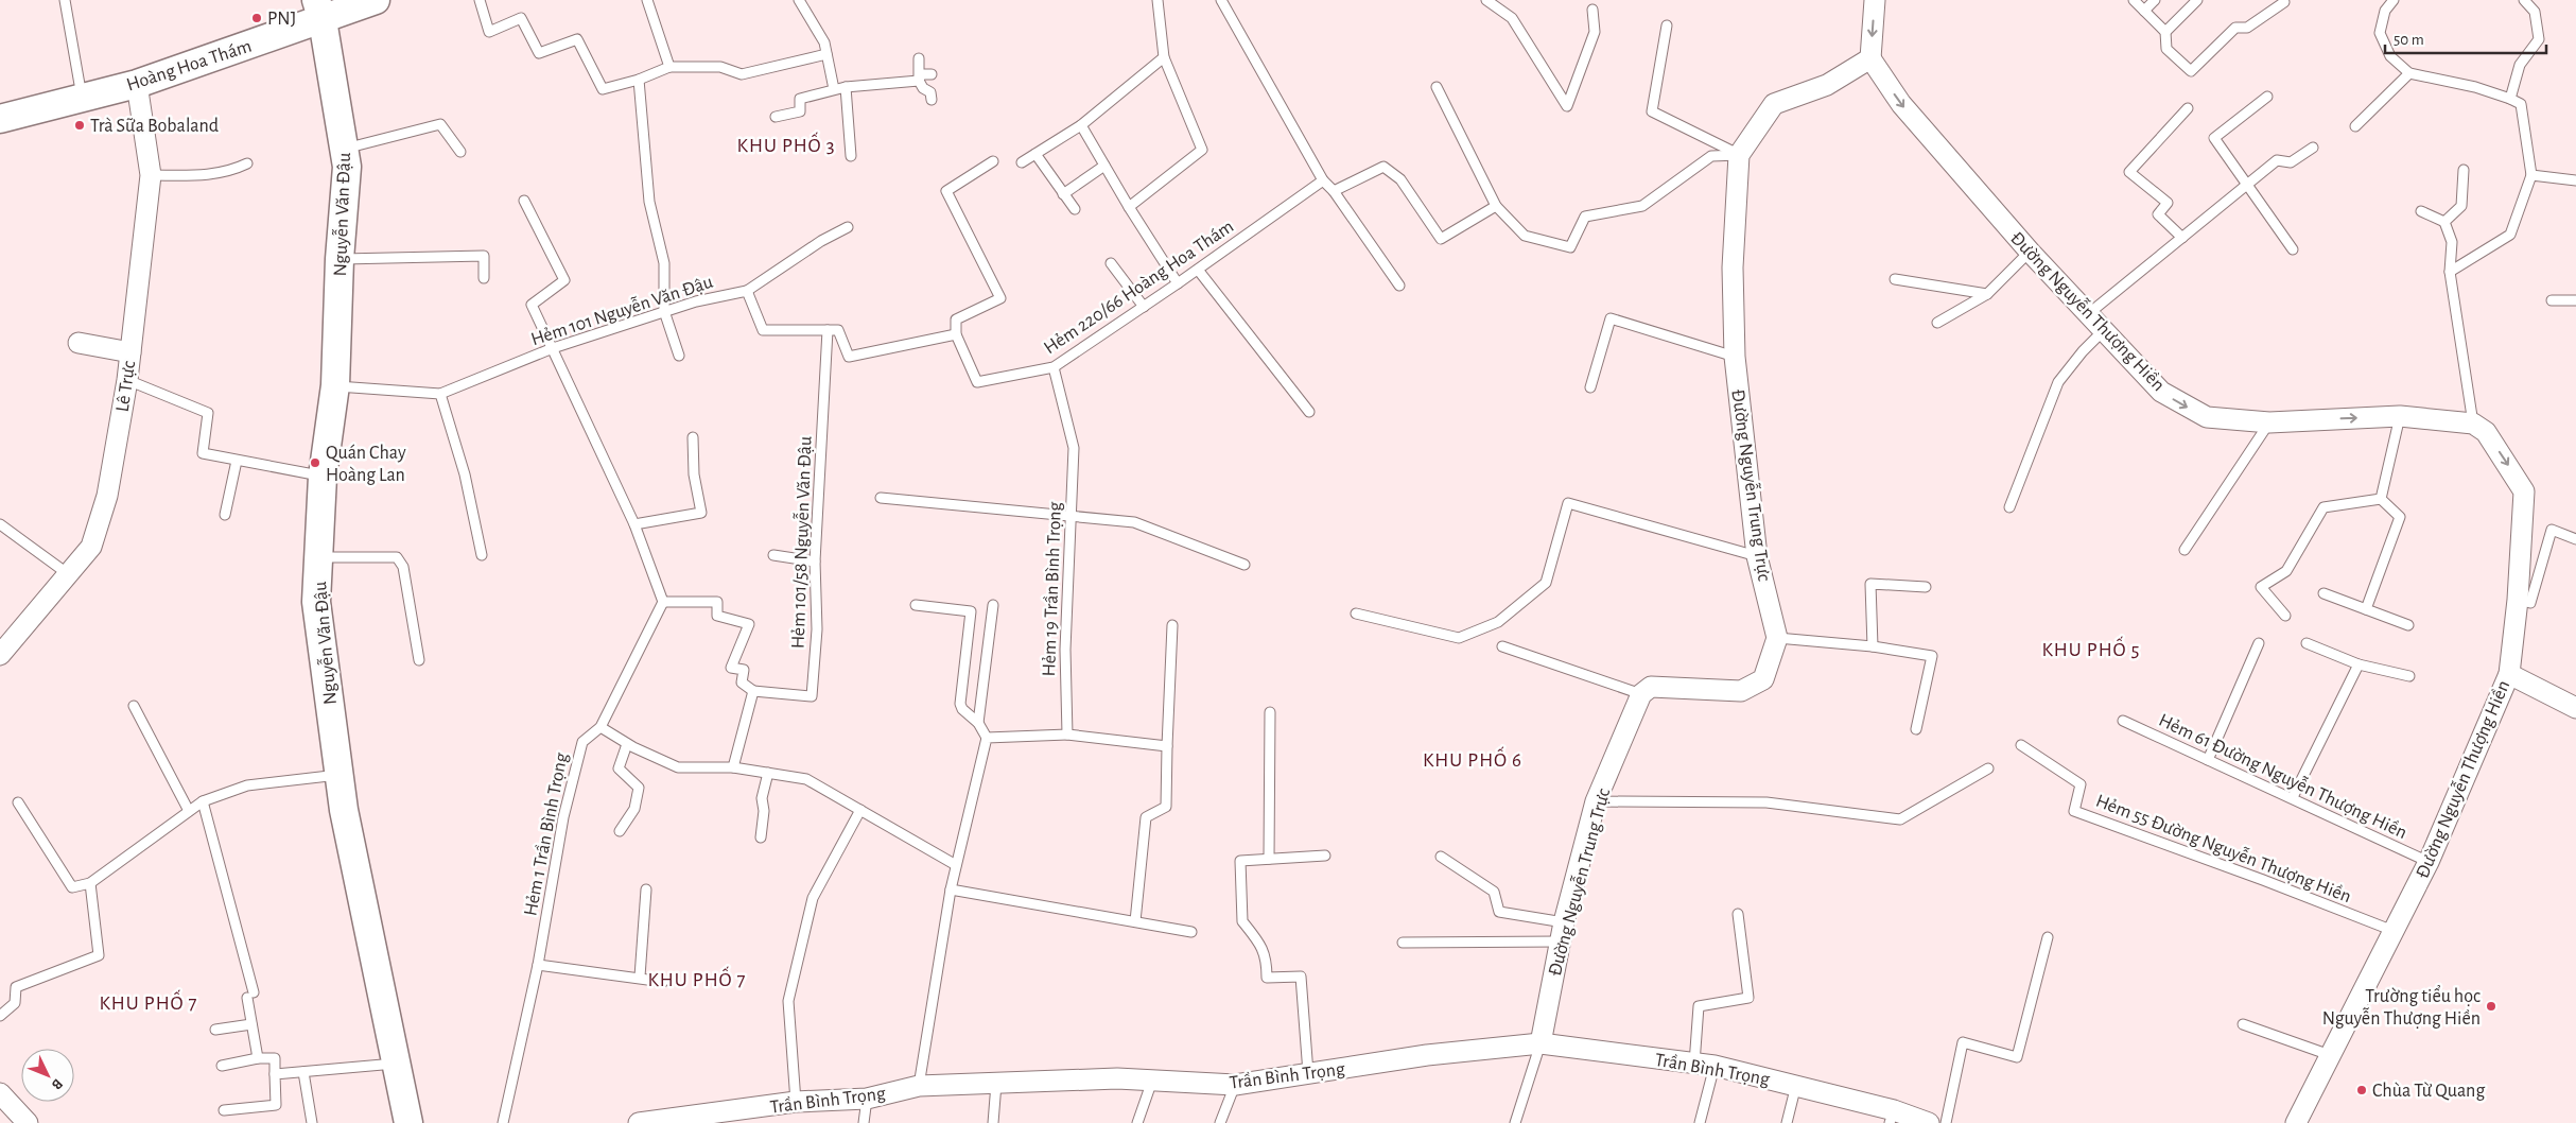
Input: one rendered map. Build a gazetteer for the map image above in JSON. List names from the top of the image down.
{
  "streets": {
    "street": [
      "Hoàng Hoa Thám",
      "Nguyễn Văn Đậu",
      "Đường Nguyễn Thượng Hiền",
      "Lê Trực",
      "Đường Nguyễn Trung Trực",
      "Trần Bình Trọng"
    ],
    "lane": [
      "Hẻm 220/66 Hoàng Hoa Thám",
      "Hẻm 101 Nguyễn Văn Đậu",
      "Hẻm 101/58 Nguyễn Văn Đậu",
      "Hẻm 19 Trần Bình Trọng",
      "Hẻm 61 Đường Nguyễn Thượng Hiền",
      "Hẻm 1 Trần Bình Trọng",
      "Hẻm 55 Đường Nguyễn Thượng Hiền"
    ]
  },
  "crossings": [
    ["Hoàng Hoa Thám", "Nguyễn Văn Đậu"],
    ["Hoàng Hoa Thám", "Lê Trực"],
    ["Nguyễn Văn Đậu", "Hẻm 101 Nguyễn Văn Đậu"],
    ["Hẻm 220/66 Hoàng Hoa Thám", "Hẻm 19 Trần Bình Trọng"],
    ["Đường Nguyễn Thượng Hiền", "Hẻm 61 Đường Nguyễn Thượng Hiền"],
    ["Đường Nguyễn Thượng Hiền", "Hẻm 55 Đường Nguyễn Thượng Hiền"],
    ["Đường Nguyễn Trung Trực", "Trần Bình Trọng"]
  ],
  "one_way": ["Đường Nguyễn Thượng Hiền"],
  "districts": [
    "KHU PHỐ 3",
    "KHU PHỐ 5",
    "KHU PHỐ 6",
    "KHU PHỐ 7",
    "KHU PHỐ 7"
  ],
  "places": [
    "PNJ",
    "Trà Sữa Bobaland",
    "Quán Chay Hoàng Lan",
    "Trường tiểu học Nguyễn Thượng Hiền",
    "Chùa Từ Quang"
  ],
  "scale_bar": "50 m",
  "north": "bottom right"
}
